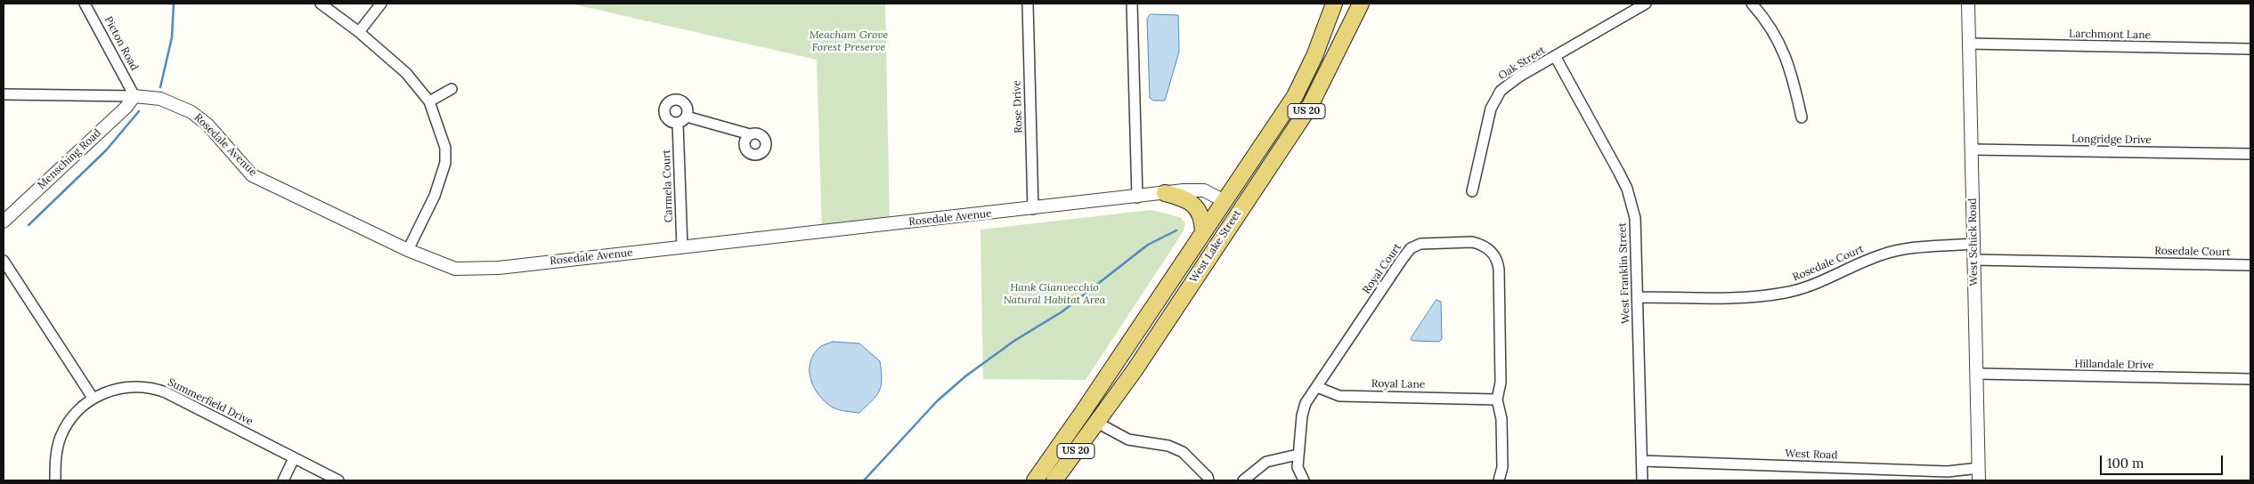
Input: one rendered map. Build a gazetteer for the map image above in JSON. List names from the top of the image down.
{
  "streets": {
    "main road": ["US 20", "West Lake Street"],
    "street": [
      "Larchmont Lane",
      "Picton Road",
      "Oak Street",
      "Rose Drive",
      "Longridge Drive",
      "Rosedale Avenue",
      "Mensching Road",
      "Carmela Court",
      "West Schick Road",
      "Rosedale Court",
      "Royal Court",
      "West Franklin Street",
      "Hillandale Drive",
      "Royal Lane",
      "Summerfield Drive",
      "West Road"
    ]
  },
  "crossings": [
    ["Larchmont Lane", "West Schick Road"],
    ["Picton Road", "Rosedale Avenue"],
    ["Picton Road", "Mensching Road"],
    ["Oak Street", "West Franklin Street"],
    ["Rose Drive", "Rosedale Avenue"],
    ["Longridge Drive", "West Schick Road"],
    ["Rosedale Avenue", "Mensching Road"],
    ["Rosedale Avenue", "Carmela Court"],
    ["Rosedale Avenue", "West Lake Street"],
    ["West Schick Road", "Rosedale Court"],
    ["West Schick Road", "Hillandale Drive"],
    ["West Schick Road", "West Road"],
    ["Rosedale Court", "West Franklin Street"],
    ["Royal Court", "Royal Lane"],
    ["West Franklin Street", "West Road"]
  ],
  "parks": ["Meacham Grove Forest Preserve", "Hank Gianvecchio Natural Habitat Area"],
  "scale_bar": "100 m"
}
